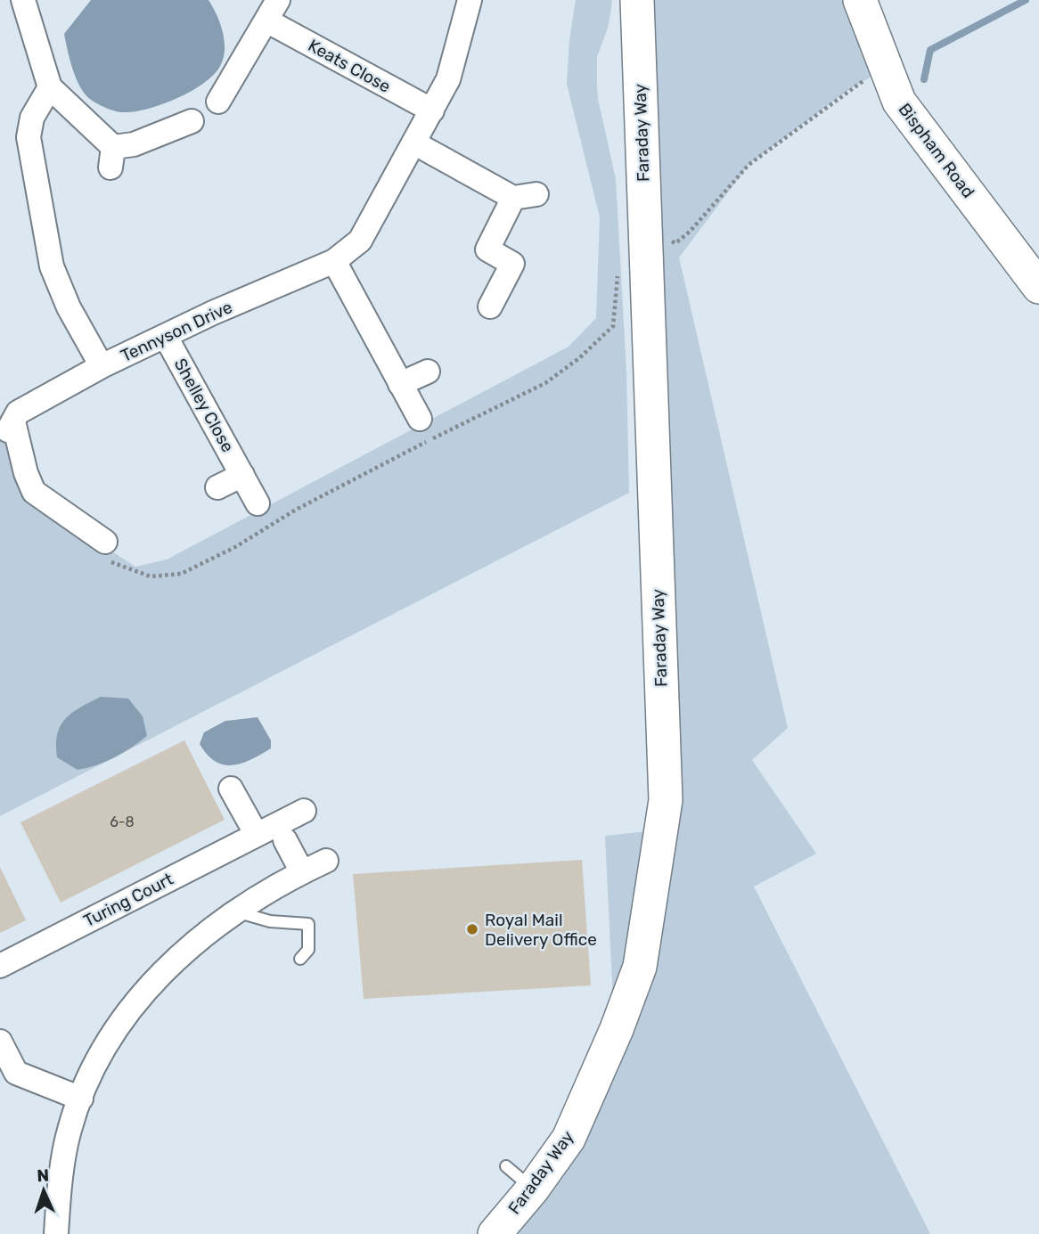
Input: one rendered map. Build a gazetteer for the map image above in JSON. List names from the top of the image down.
{
  "streets": {
    "street": [
      "Keats Close",
      "Faraday Way",
      "Bispham Road",
      "Tennyson Drive",
      "Shelley Close",
      "Turing Court"
    ]
  },
  "crossings": [
    ["Keats Close", "Tennyson Drive"],
    ["Tennyson Drive", "Shelley Close"]
  ],
  "places": ["Royal Mail Delivery Office"],
  "house_numbers": ["6-8"],
  "north": "top"
}
